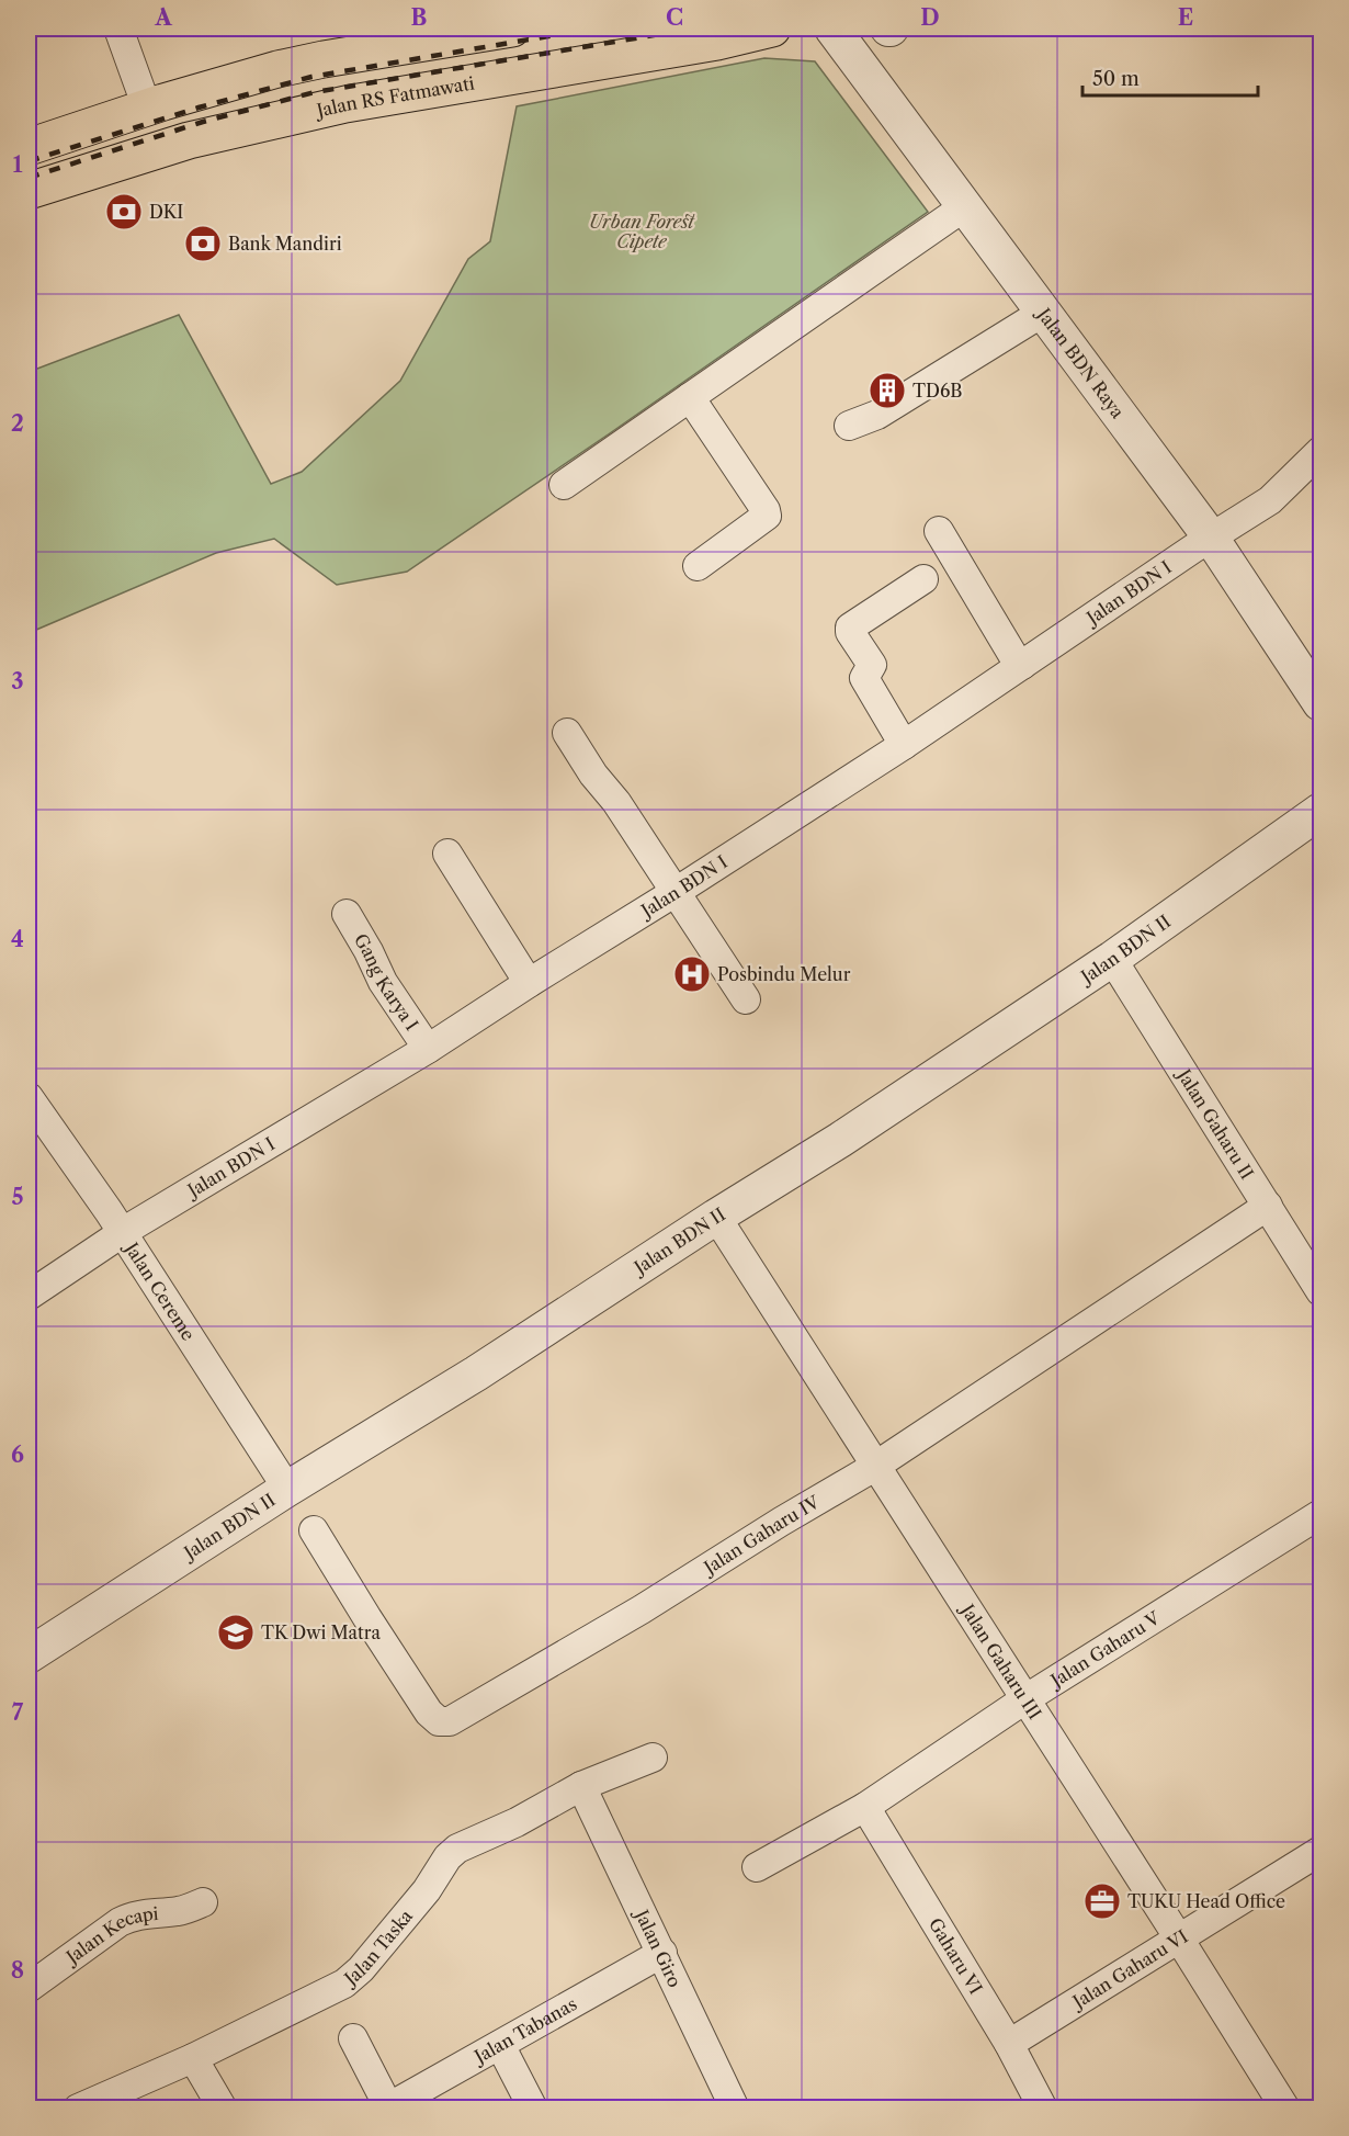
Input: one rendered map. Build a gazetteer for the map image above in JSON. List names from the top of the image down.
{
  "streets": {
    "main road": ["Jalan RS Fatmawati"],
    "street": [
      "Jalan BDN Raya",
      "Jalan BDN I",
      "Jalan BDN II",
      "Gang Karya I",
      "Jalan Gaharu II",
      "Jalan Cereme",
      "Jalan Gaharu IV",
      "Jalan Gaharu V",
      "Jalan Gaharu III",
      "Jalan Kecapi",
      "Jalan Taska",
      "Jalan Giro",
      "Gaharu VI",
      "Jalan Gaharu VI",
      "Jalan Tabanas"
    ]
  },
  "crossings": [
    ["Jalan BDN Raya", "Jalan BDN I"],
    ["Jalan BDN I", "Gang Karya I"],
    ["Jalan BDN I", "Jalan Cereme"],
    ["Jalan BDN II", "Jalan Gaharu II"],
    ["Jalan BDN II", "Jalan Cereme"],
    ["Jalan BDN II", "Jalan Gaharu III"],
    ["Jalan Gaharu II", "Jalan Gaharu IV"],
    ["Jalan Gaharu IV", "Jalan Gaharu III"],
    ["Jalan Gaharu V", "Jalan Gaharu III"],
    ["Jalan Gaharu V", "Gaharu VI"],
    ["Jalan Gaharu III", "Jalan Gaharu VI"],
    ["Jalan Taska", "Jalan Giro"],
    ["Jalan Giro", "Jalan Tabanas"],
    ["Gaharu VI", "Jalan Gaharu VI"]
  ],
  "parks": ["Urban Forest Cipete"],
  "places": {
    "bank": ["DKI", "Bank Mandiri"],
    "building": ["TD6B"],
    "hospital": ["Posbindu Melur"],
    "school or university": ["TK Dwi Matra"],
    "office": ["TUKU Head Office"]
  },
  "scale_bar": "50 m",
  "grid": {
    "columns": [
      "A",
      "B",
      "C",
      "D",
      "E"
    ],
    "rows": [
      "1",
      "2",
      "3",
      "4",
      "5",
      "6",
      "7",
      "8"
    ]
  }
}
